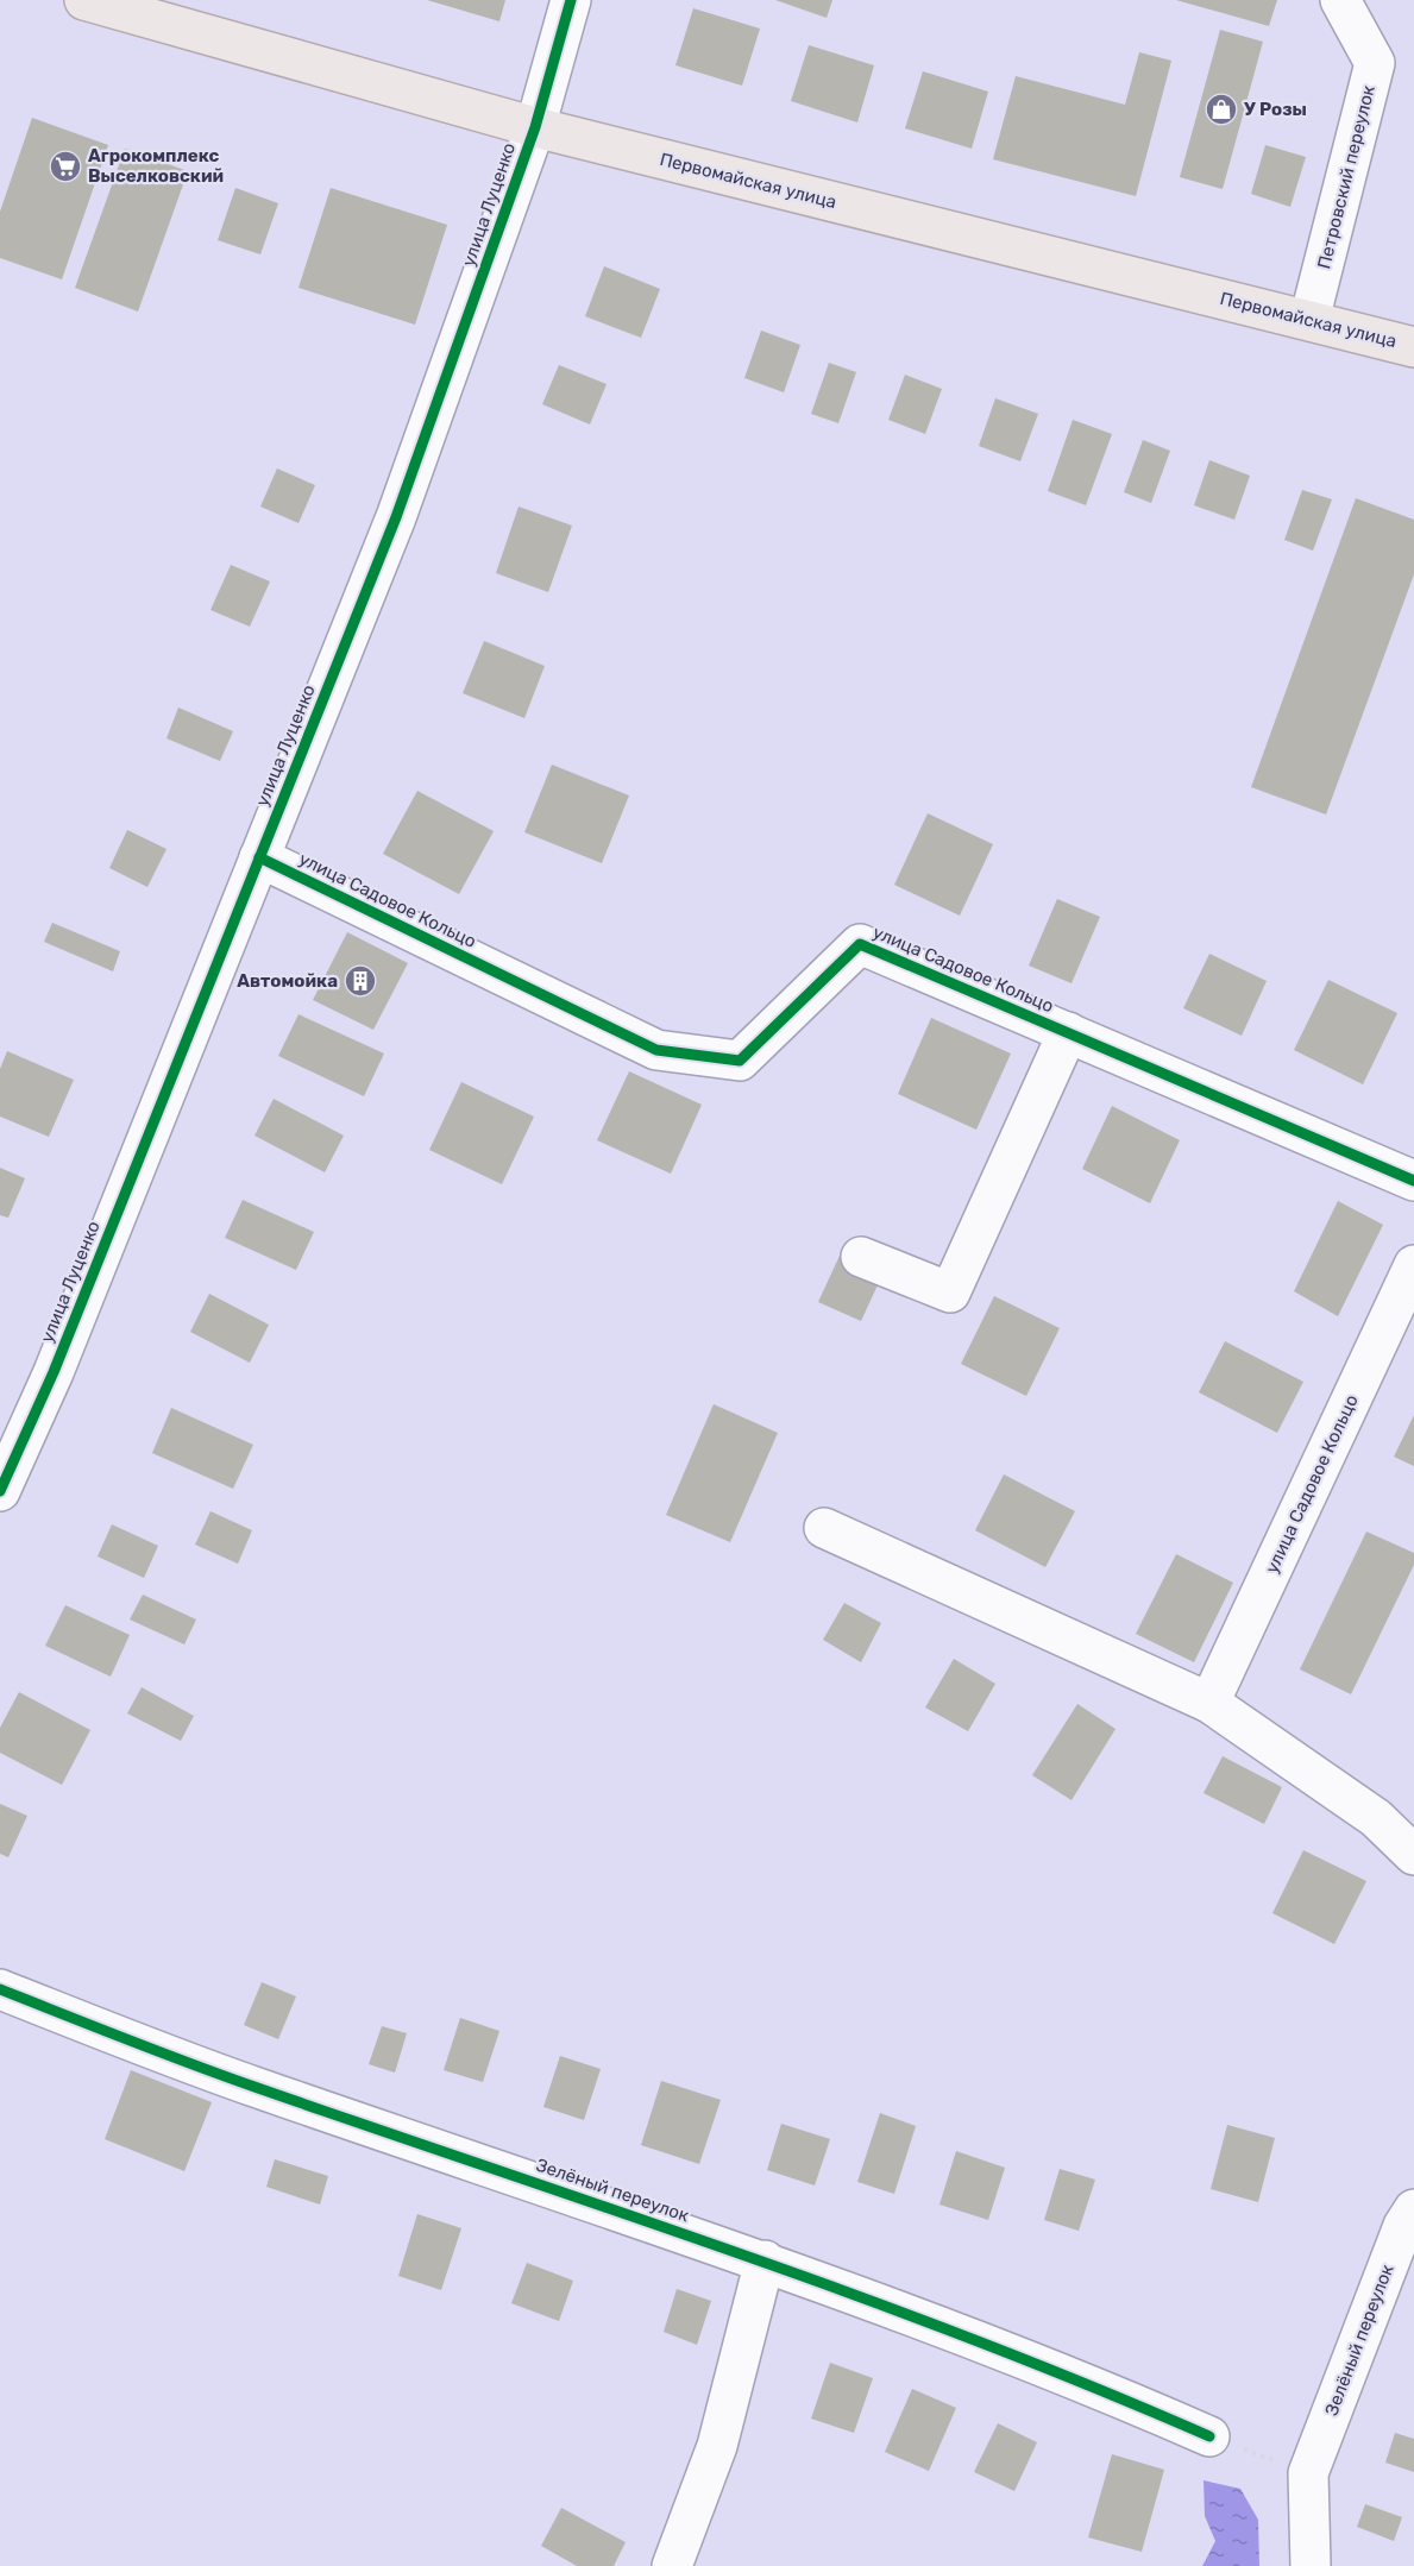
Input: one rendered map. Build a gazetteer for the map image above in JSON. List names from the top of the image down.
{
  "streets": {
    "main road": ["Первомайская улица"],
    "street": [
      "Петровский переулок",
      "улица Луценко",
      "улица Садовое Кольцо",
      "Зелёный переулок"
    ]
  },
  "crossings": [
    ["Петровский переулок", "Первомайская улица"],
    ["Первомайская улица", "улица Луценко"],
    ["улица Луценко", "улица Садовое Кольцо"]
  ],
  "places": {
    "shop": ["У Розы"],
    "supermarket": ["Агрокомплекс Выселковский"],
    "building": ["Автомойка"]
  }
}
